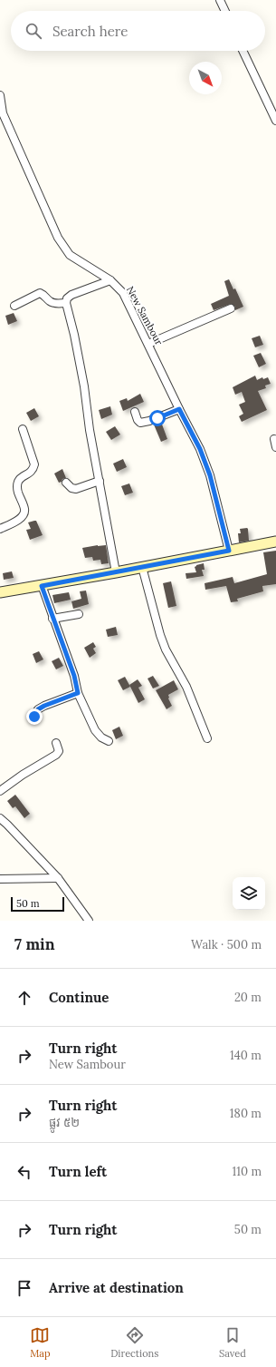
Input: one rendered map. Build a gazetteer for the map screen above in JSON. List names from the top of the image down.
{
  "streets": {
    "street": ["New Sambour"]
  },
  "scale_bar": "50 m",
  "north": "bottom right",
  "page": {
    "search": "Search here",
    "scale": "50 m",
    "heading": ["7 min", "Walk · 500 m"],
    "list": [
      ["Continue", "20 m"],
      ["Turn right", "New Sambour", "140 m"],
      ["Turn right", "ផ្លូវ ៥២", "180 m"],
      ["Turn left", "110 m"],
      ["Turn right", "50 m"],
      "Arrive at destination"
    ],
    "nav": ["Map", "Directions", "Saved"]
  }
}
